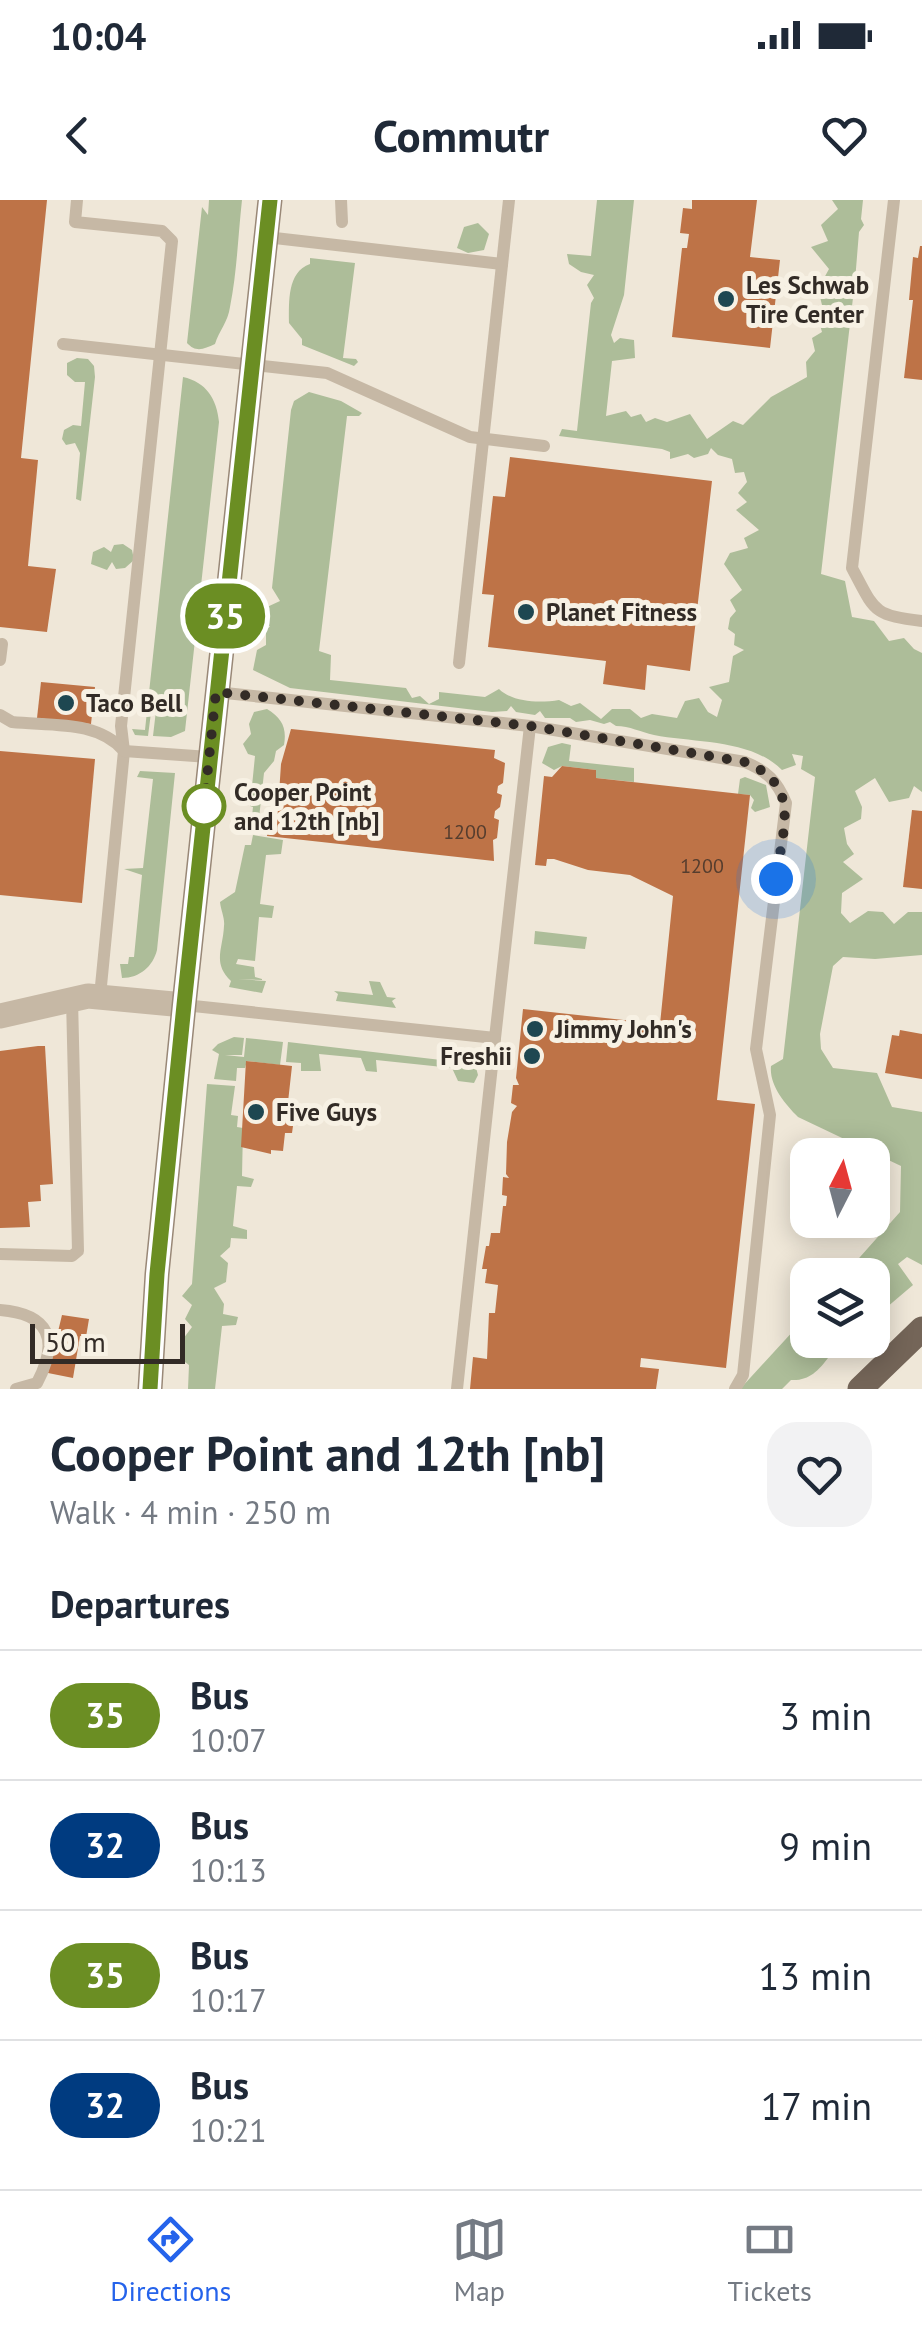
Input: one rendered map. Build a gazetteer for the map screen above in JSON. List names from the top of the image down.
{
  "places": [
    "Les Schwab Tire Center",
    "Planet Fitness",
    "Taco Bell",
    "Cooper Point and 12th [nb]",
    "Jimmy John's",
    "Freshii",
    "Five Guys"
  ],
  "lines": ["bus line 35"],
  "house_numbers": ["1200", "1200"],
  "scale_bar": "50 m",
  "north": "top",
  "page": {
    "status": "10:04",
    "header": "Commutr",
    "on_map": "35",
    "scale": "50 m",
    "heading": [
      ["Cooper Point and 12th [nb]", "Walk · 4 min · 250 m"],
      "Departures"
    ],
    "list": [
      {
        "mark": "35",
        "name": "Bus",
        "note": "10:07",
        "value": "3 min"
      },
      {
        "mark": "32",
        "name": "Bus",
        "note": "10:13",
        "value": "9 min"
      },
      {
        "mark": "35",
        "name": "Bus",
        "note": "10:17",
        "value": "13 min"
      },
      {
        "mark": "32",
        "name": "Bus",
        "note": "10:21",
        "value": "17 min"
      }
    ],
    "tabs": ["Directions", "Map", "Tickets"]
  }
}
